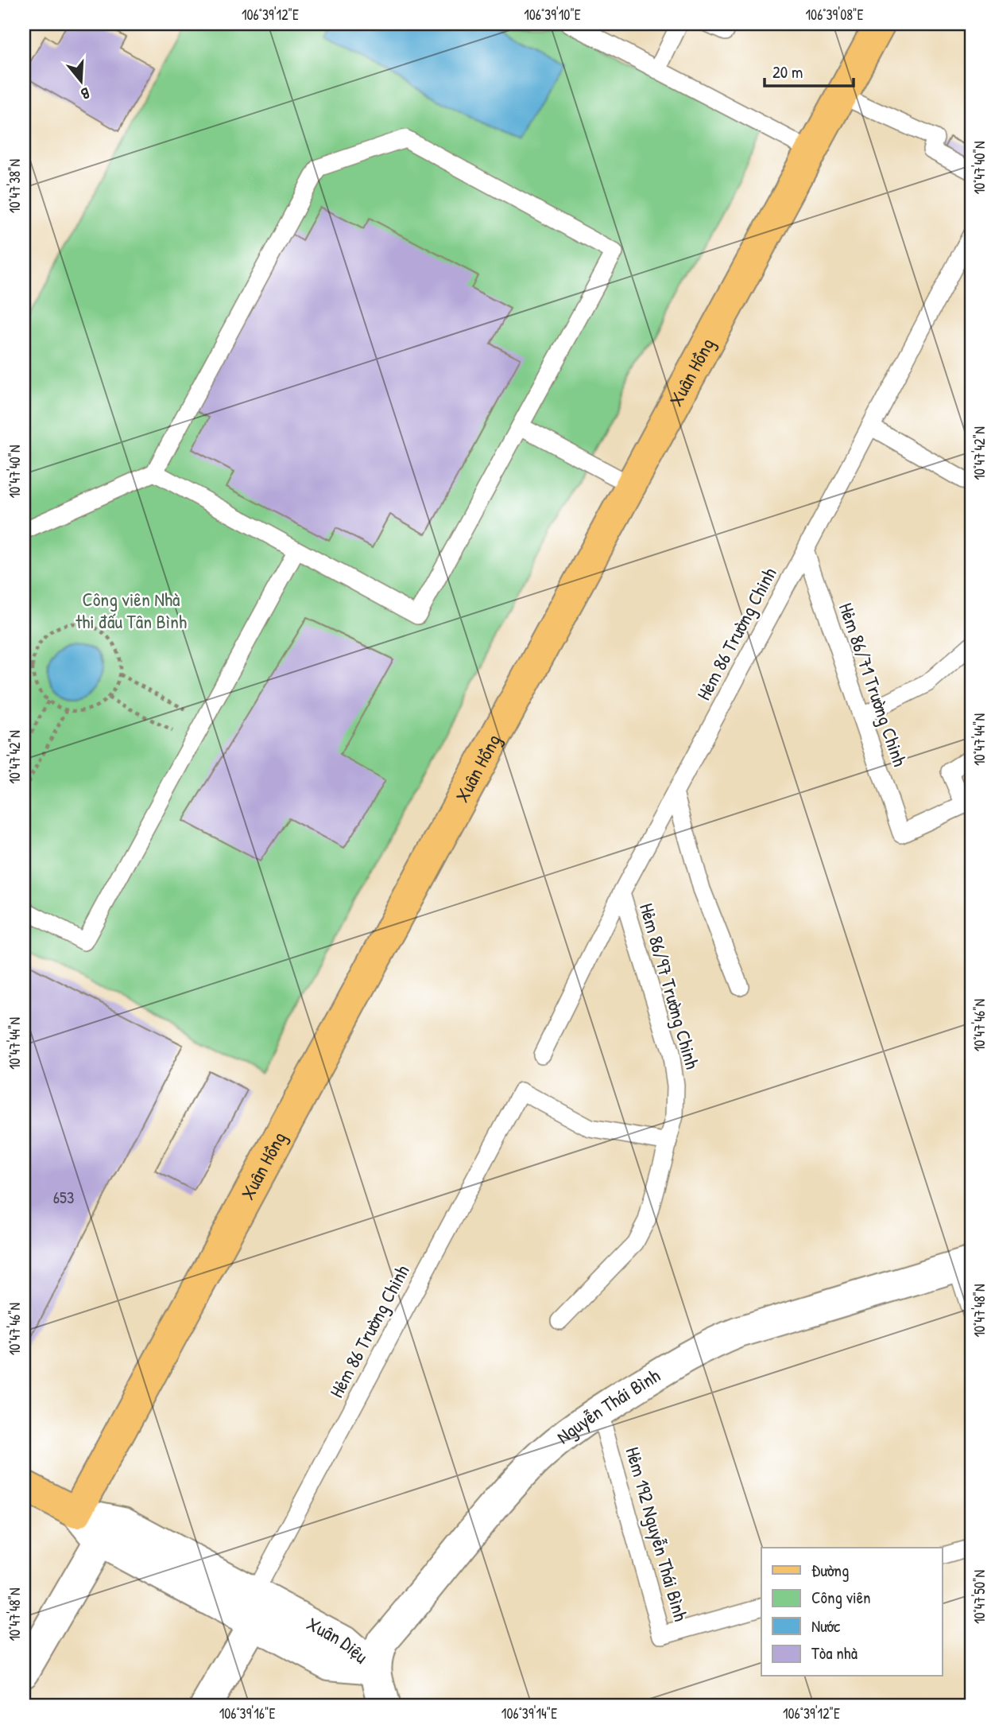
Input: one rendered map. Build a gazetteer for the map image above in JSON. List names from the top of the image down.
{
  "streets": {
    "main road": ["Xuân Hồng", "Xuân Diệu"],
    "street": ["Nguyễn Thái Bình"],
    "lane": [
      "Hẻm 86 Trường Chinh",
      "Hẻm 86/71 Trường Chinh",
      "Hẻm 86/97 Trường Chinh",
      "Hẻm 192 Nguyễn Thái Bình"
    ]
  },
  "crossings": [
    ["Xuân Hồng", "Xuân Diệu"],
    ["Hẻm 86 Trường Chinh", "Hẻm 86/71 Trường Chinh"],
    ["Hẻm 86 Trường Chinh", "Hẻm 86/97 Trường Chinh"],
    ["Hẻm 86 Trường Chinh", "Xuân Diệu"],
    ["Nguyễn Thái Bình", "Hẻm 192 Nguyễn Thái Bình"],
    ["Nguyễn Thái Bình", "Xuân Diệu"]
  ],
  "parks": ["Công viên Nhà thi đấu Tân Bình"],
  "house_numbers": ["653"],
  "legend": [
    "Đường",
    "Công viên",
    "Nước",
    "Tòa nhà"
  ],
  "scale_bar": "20 m",
  "north": "bottom",
  "coordinates": [
    "106°39'12\"E",
    "106°39'10\"E",
    "106°39'08\"E",
    "10°47'40\"N",
    "10°47'38\"N",
    "10°47'42\"N",
    "10°47'44\"N",
    "10°47'46\"N",
    "10°47'48\"N",
    "10°47'50\"N",
    "106°39'16\"E",
    "106°39'14\"E"
  ]
}
